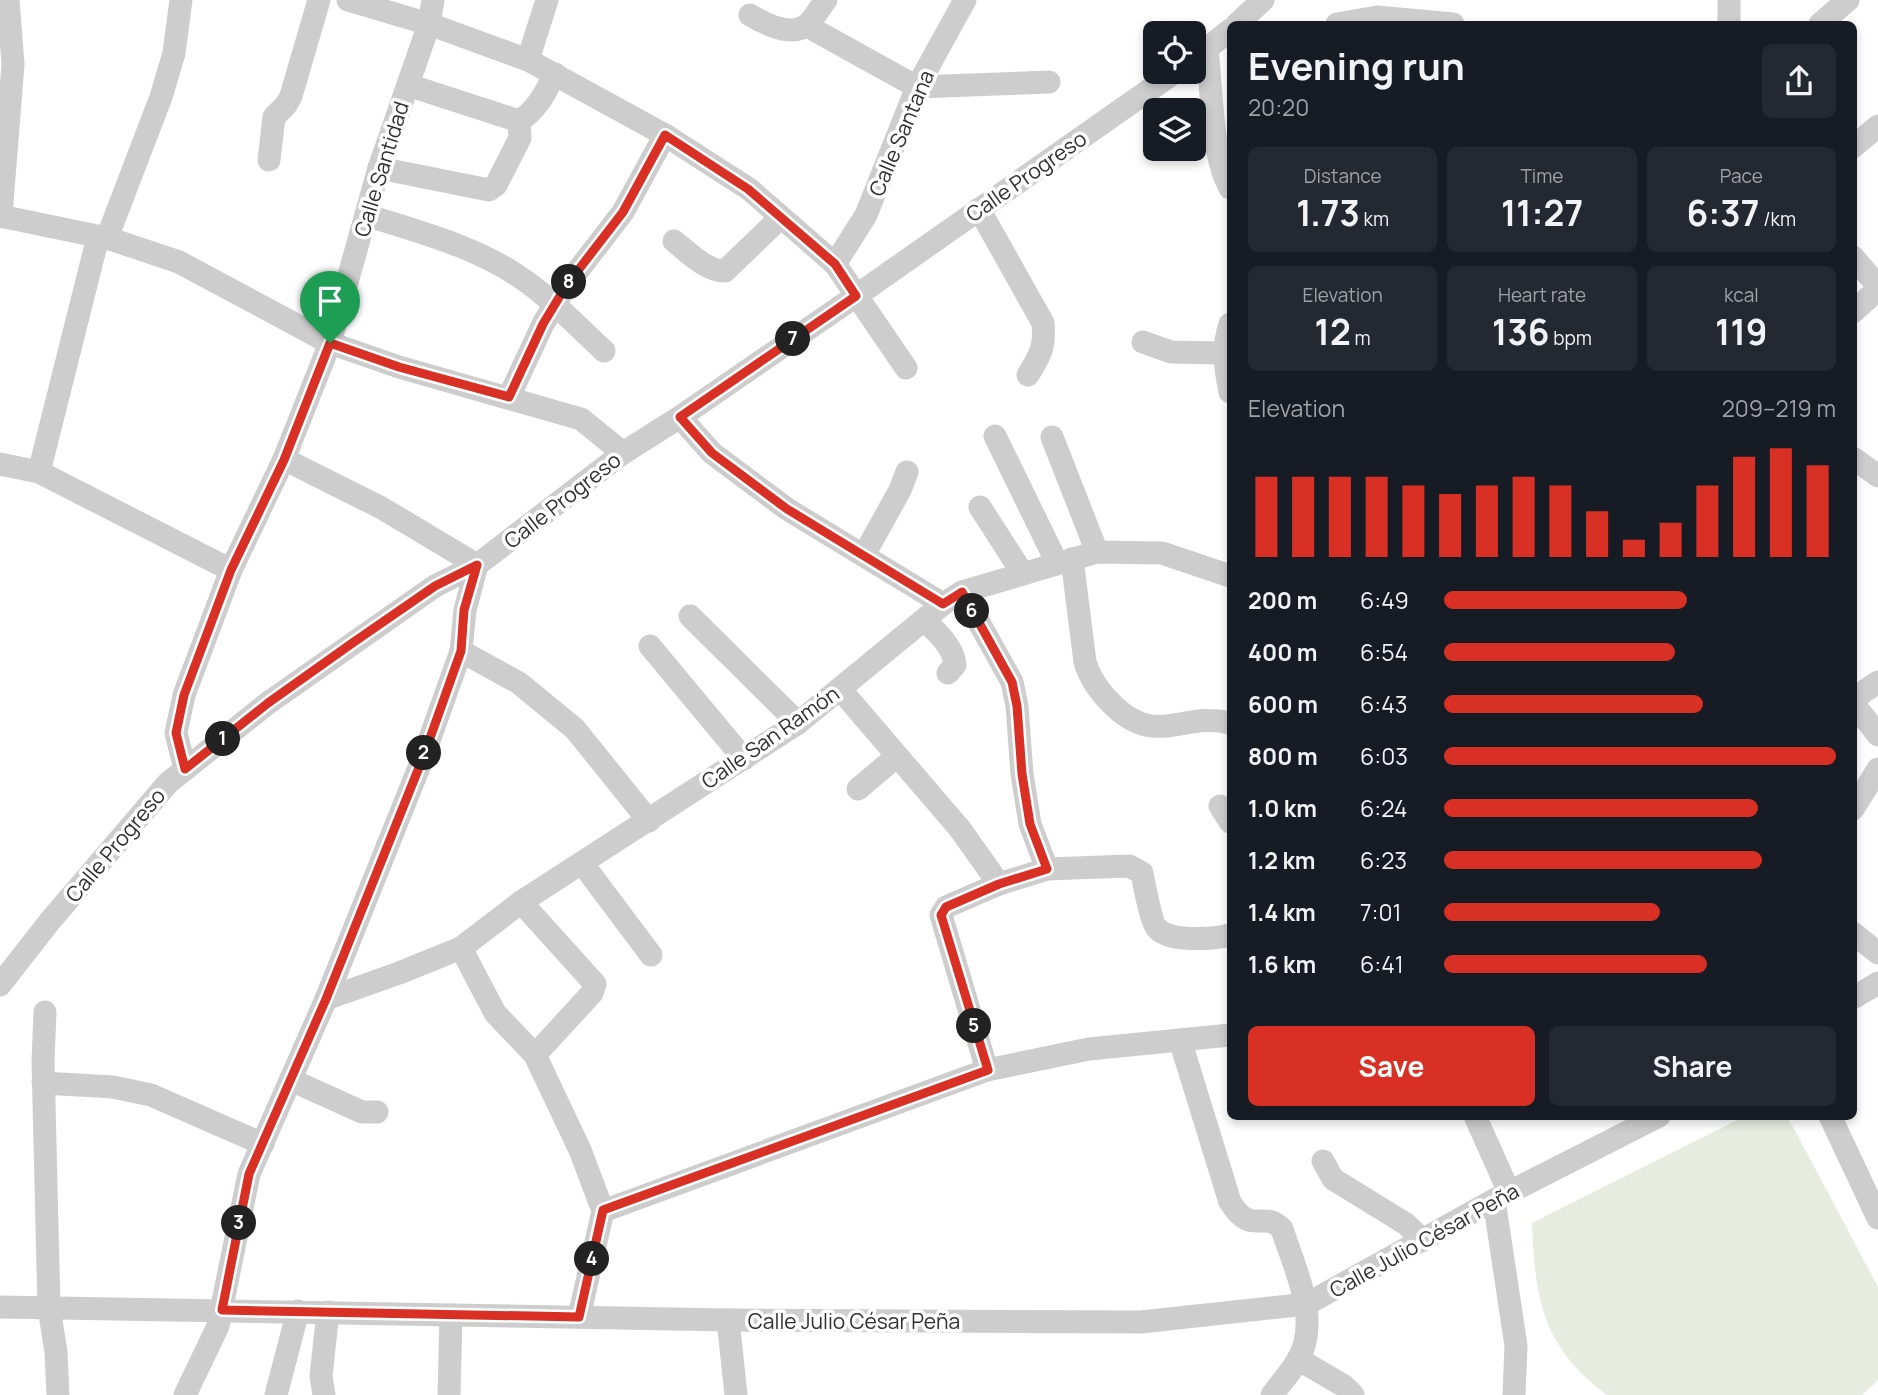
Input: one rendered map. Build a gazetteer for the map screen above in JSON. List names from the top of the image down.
{
  "streets": {
    "street": [
      "Calle Santana",
      "Calle Santidad",
      "Calle Progreso",
      "Calle San Ramón",
      "Calle Julio César Peña"
    ]
  },
  "crossings": [
    ["Calle Santidad", "Calle Progreso"]
  ],
  "page": {
    "heading": ["Evening run", "20:20"],
    "stats": [
      ["Distance", "1.73 km"],
      ["Time", "11:27"],
      ["Pace", "6:37 /km"],
      ["Elevation", "12 m"],
      ["Heart rate", "136 bpm"],
      ["kcal", "119"]
    ],
    "pins": [
      "8",
      "7",
      "6",
      "1",
      "2",
      "5",
      "3",
      "4"
    ],
    "chart": ["Elevation", "209–219 m"],
    "list": [
      {
        "name": "200 m",
        "note": "6:49"
      },
      {
        "name": "400 m",
        "note": "6:54"
      },
      {
        "name": "600 m",
        "note": "6:43"
      },
      {
        "name": "800 m",
        "note": "6:03"
      },
      {
        "name": "1.0 km",
        "note": "6:24"
      },
      {
        "name": "1.2 km",
        "note": "6:23"
      },
      {
        "name": "1.4 km",
        "note": "7:01"
      },
      {
        "name": "1.6 km",
        "note": "6:41"
      }
    ],
    "buttons": ["Save", "Share"]
  }
}
